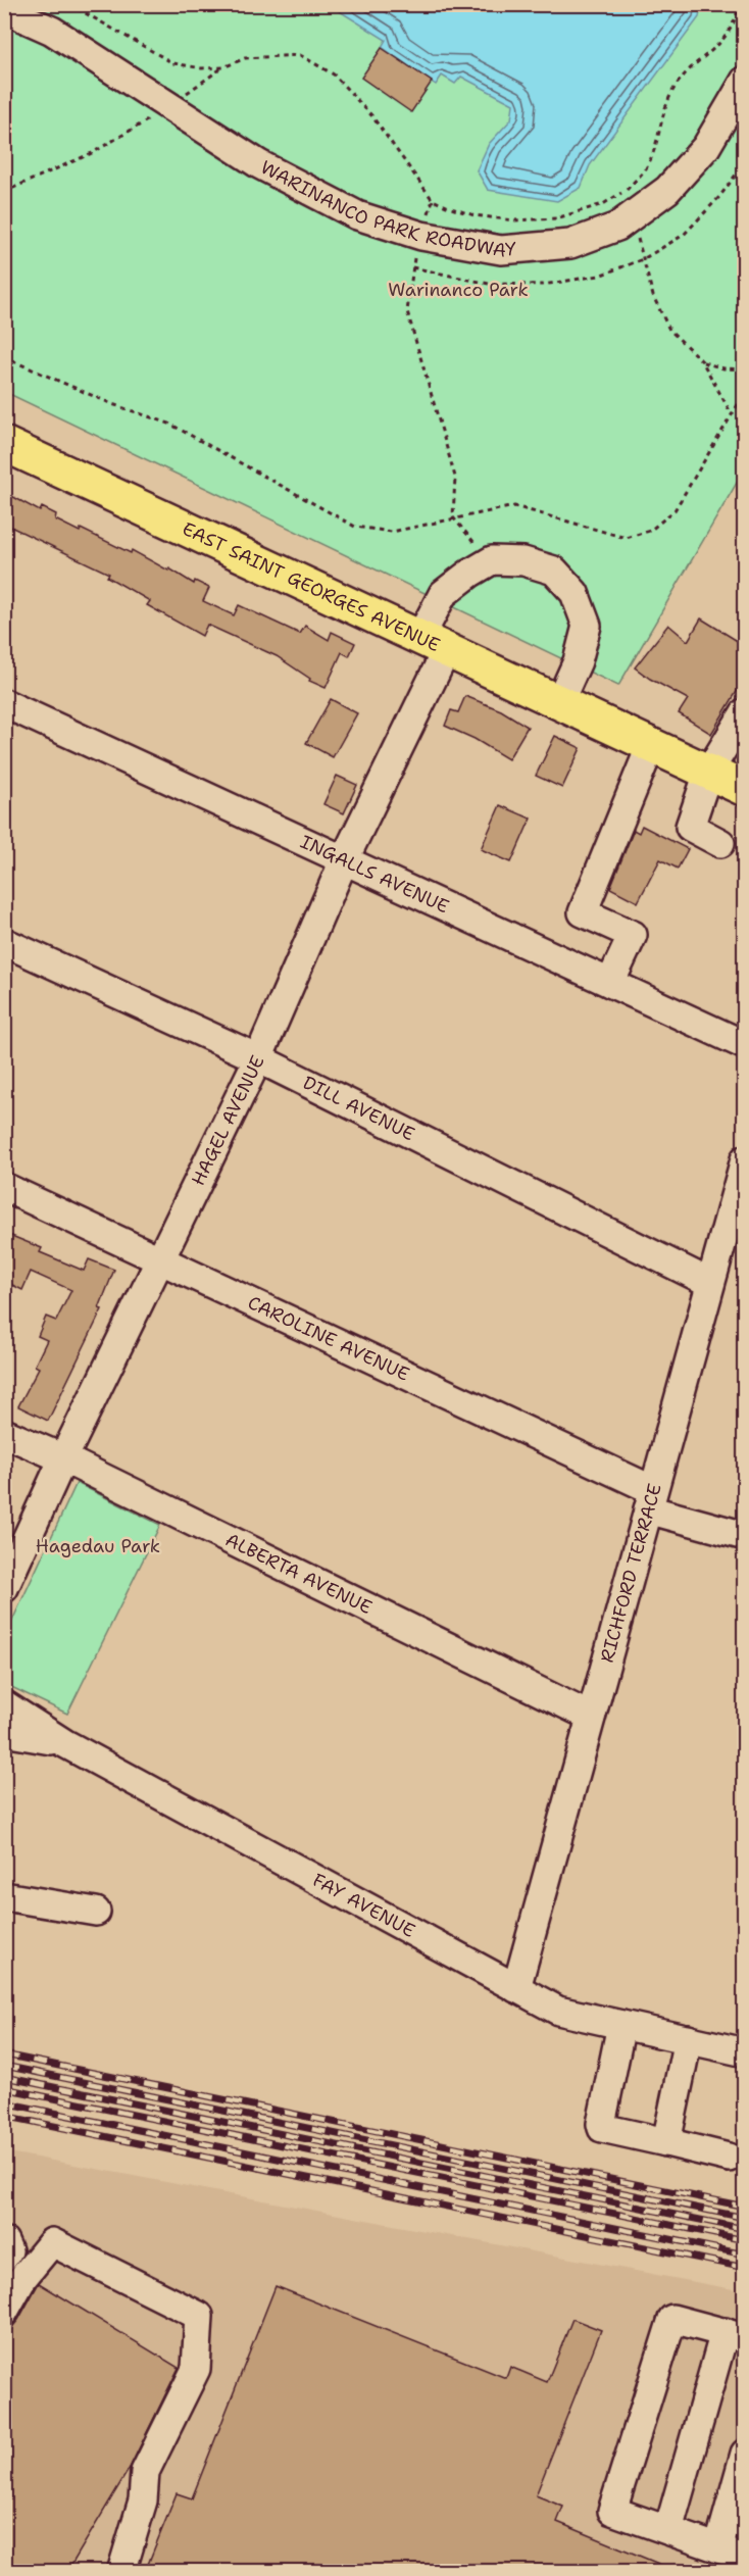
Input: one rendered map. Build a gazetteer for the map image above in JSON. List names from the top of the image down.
{
  "streets": {
    "main road": ["EAST SAINT GEORGES AVENUE"],
    "street": [
      "WARINANCO PARK ROADWAY",
      "INGALLS AVENUE",
      "DILL AVENUE",
      "HAGEL AVENUE",
      "CAROLINE AVENUE",
      "ALBERTA AVENUE",
      "RICHFORD TERRACE",
      "FAY AVENUE"
    ]
  },
  "crossings": [
    ["EAST SAINT GEORGES AVENUE", "HAGEL AVENUE"],
    ["INGALLS AVENUE", "HAGEL AVENUE"],
    ["DILL AVENUE", "HAGEL AVENUE"],
    ["DILL AVENUE", "RICHFORD TERRACE"],
    ["HAGEL AVENUE", "CAROLINE AVENUE"],
    ["HAGEL AVENUE", "ALBERTA AVENUE"],
    ["CAROLINE AVENUE", "RICHFORD TERRACE"],
    ["ALBERTA AVENUE", "RICHFORD TERRACE"],
    ["RICHFORD TERRACE", "FAY AVENUE"]
  ],
  "parks": ["Warinanco Park", "Hagedau Park"]
}
